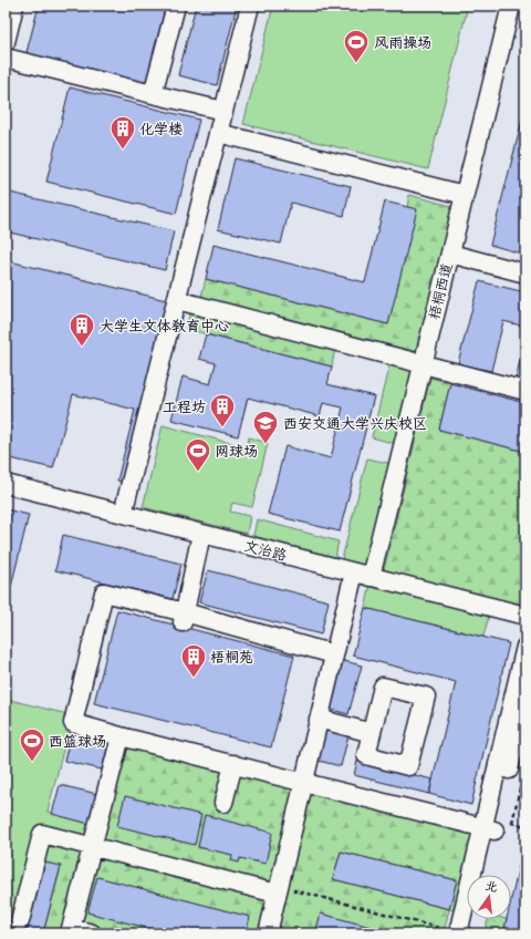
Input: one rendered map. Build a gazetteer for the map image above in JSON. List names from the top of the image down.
{
  "streets": {
    "street": ["梧桐西道", "文治路"]
  },
  "crossings": [
    ["梧桐西道", "文治路"]
  ],
  "places": {
    "sports": ["风雨操场", "网球场", "西篮球场"],
    "building": [
      "化学楼",
      "大学生文体教育中心",
      "工程坊",
      "梧桐苑"
    ],
    "school or university": ["西安交通大学兴庆校区"]
  },
  "north": "top"
}
